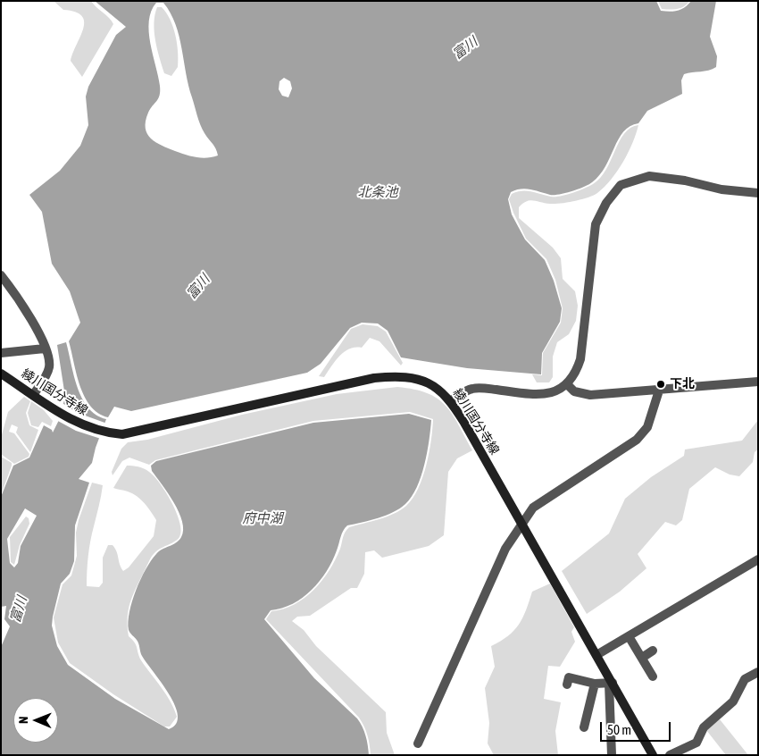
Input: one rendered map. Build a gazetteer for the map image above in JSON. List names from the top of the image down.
{
  "streets": {
    "main road": ["綾川国分寺線"]
  },
  "water": ["富川", "北条池", "府中湖"],
  "places": ["下北"],
  "scale_bar": "50 m",
  "north": "left"
}
